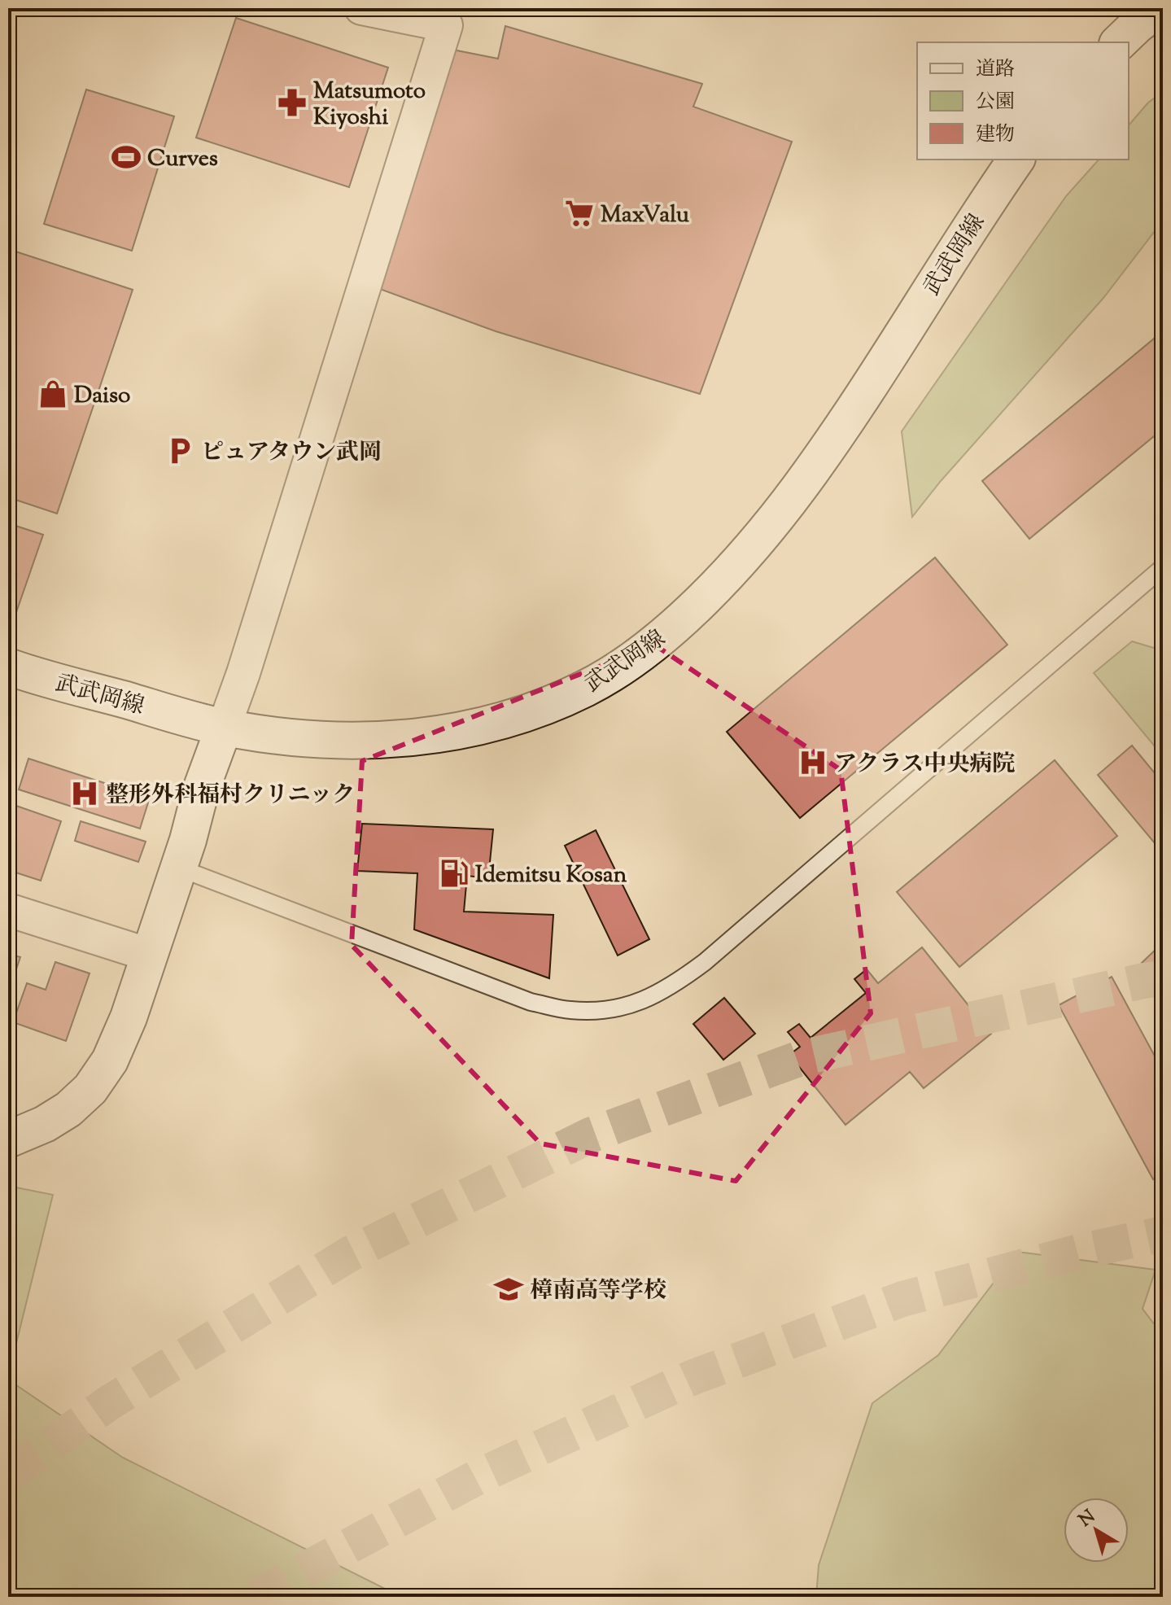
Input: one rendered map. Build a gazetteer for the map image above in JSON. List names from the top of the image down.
{
  "streets": {
    "street": ["武武岡線"]
  },
  "places": {
    "pharmacy": ["Matsumoto Kiyoshi"],
    "sports": ["Curves"],
    "supermarket": ["MaxValu"],
    "shop": ["Daiso"],
    "parking": ["ピュアタウン武岡"],
    "hospital": ["アクラス中央病院", "整形外科福村クリニック"],
    "fuel station": ["Idemitsu Kosan"],
    "school or university": ["樟南高等学校"]
  },
  "legend": ["道路", "公園", "建物"],
  "north": "top left"
}
